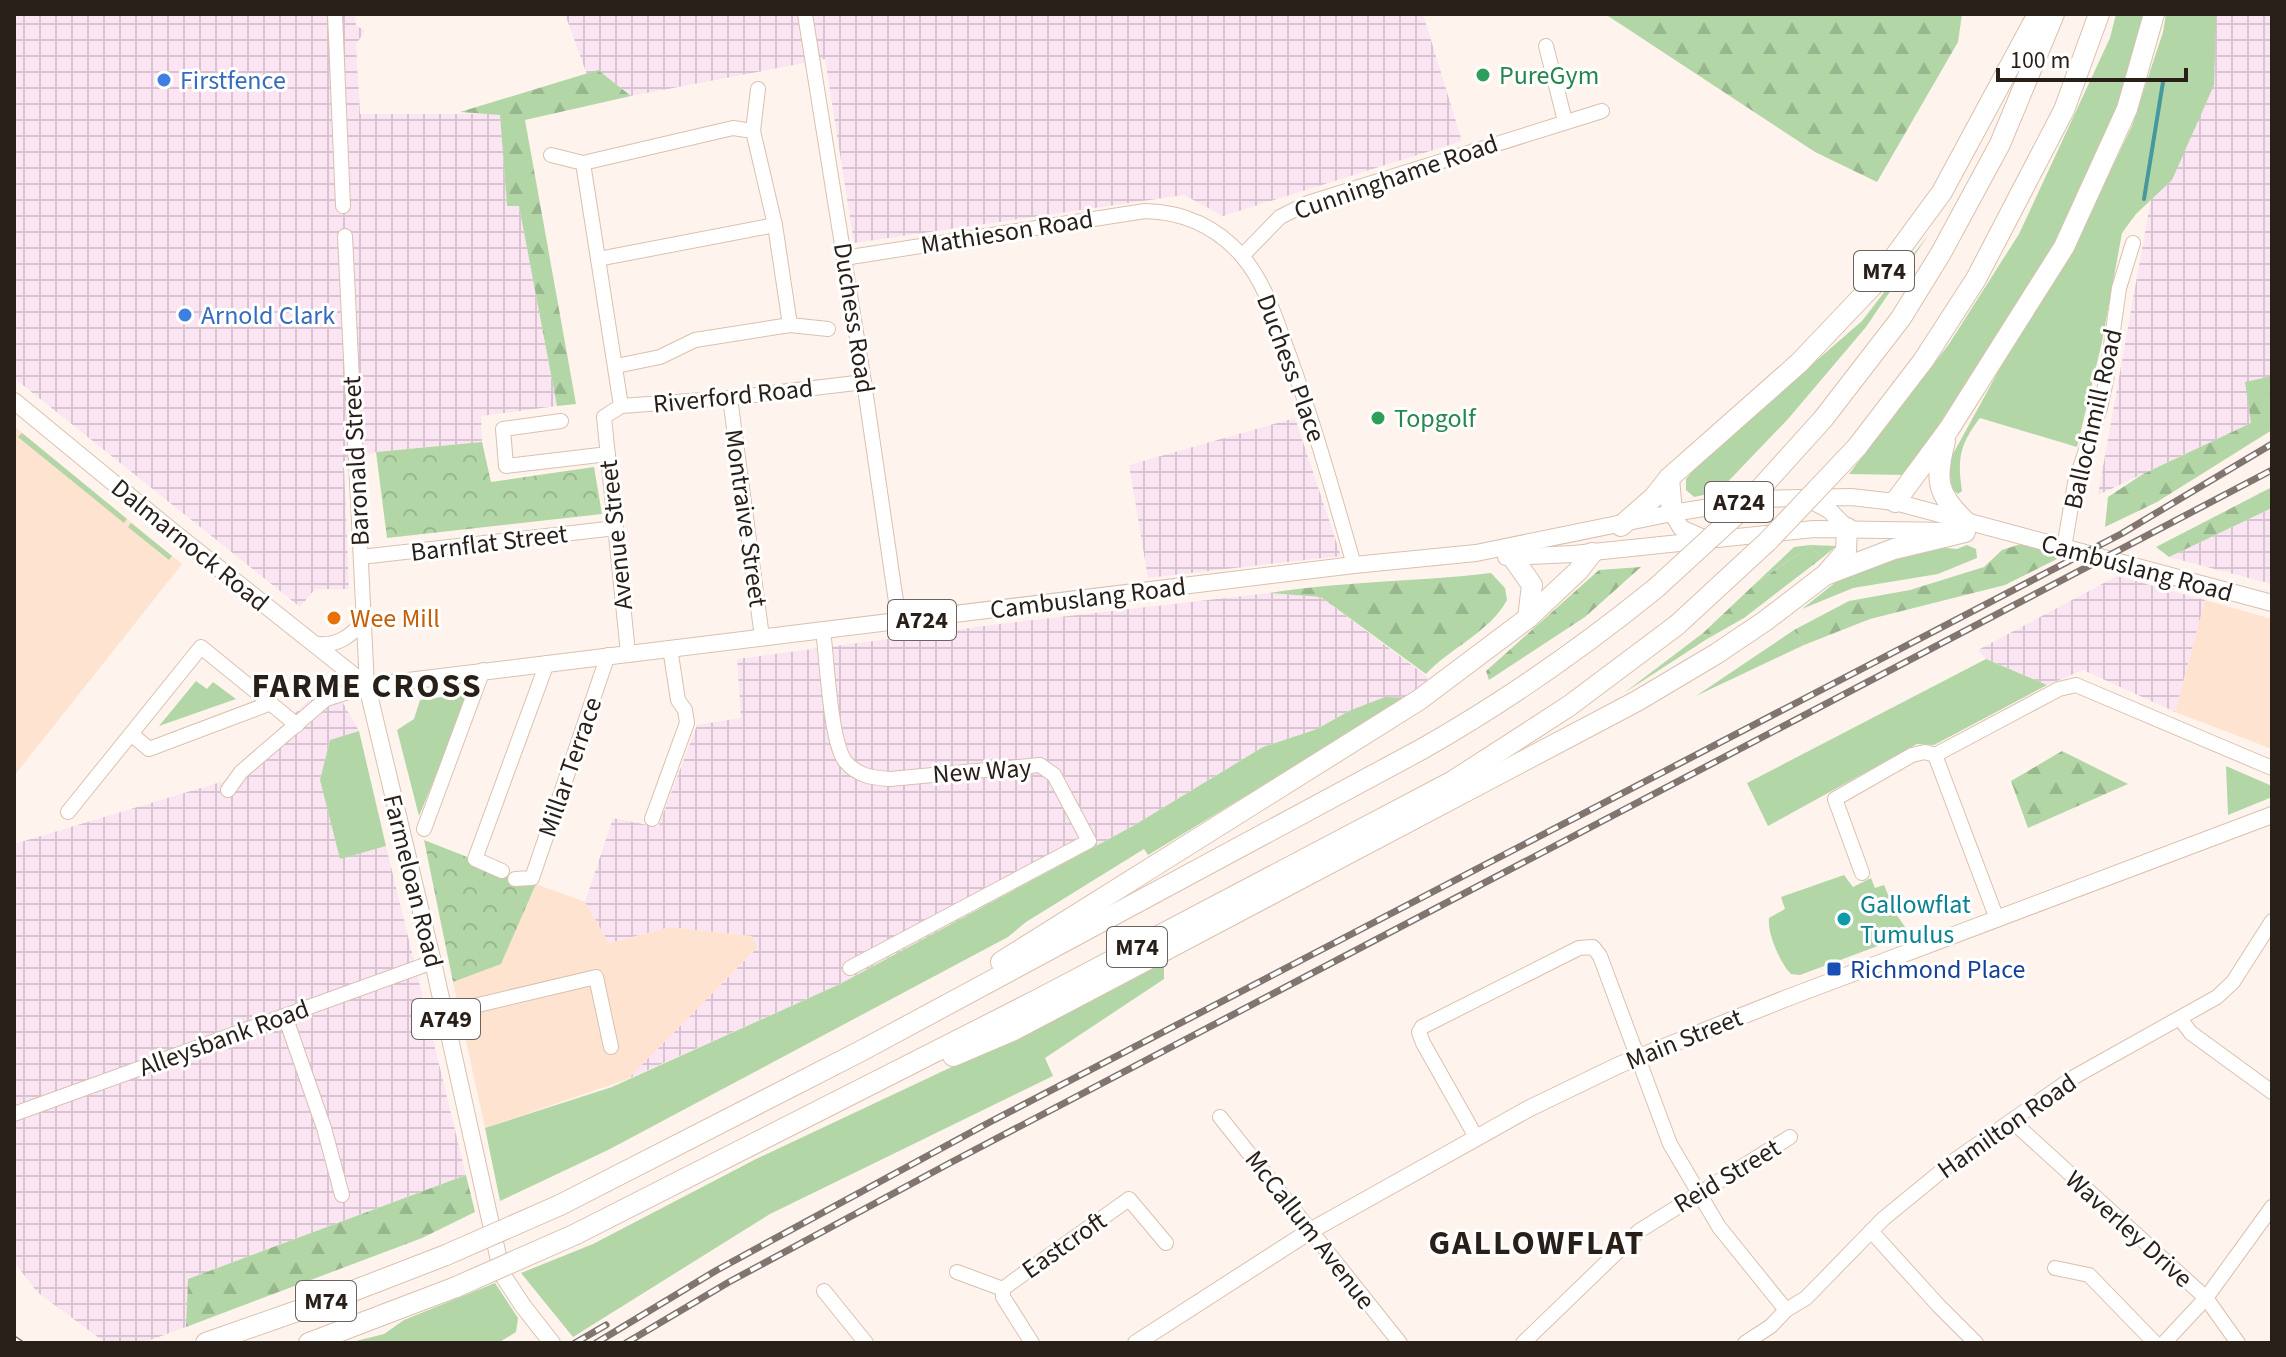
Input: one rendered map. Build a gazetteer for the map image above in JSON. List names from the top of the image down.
{
  "streets": {
    "highway": ["M74"],
    "main road": [
      "A724",
      "Dalmarnock Road",
      "Cambuslang Road",
      "Farmeloan Road",
      "A749",
      "Main Street"
    ],
    "street": [
      "Cunninghame Road",
      "Mathieson Road",
      "Duchess Road",
      "Duchess Place",
      "Riverford Road",
      "Ballochmill Road",
      "Baronald Street",
      "Montraive Street",
      "Avenue Street",
      "Barnflat Street",
      "Millar Terrace",
      "New Way",
      "Alleysbank Road",
      "Hamilton Road",
      "Reid Street",
      "Waverley Drive",
      "McCallum Avenue",
      "Eastcroft"
    ]
  },
  "crossings": [
    ["Cunninghame Road", "Duchess Place"],
    ["Mathieson Road", "Duchess Road"],
    ["Mathieson Road", "Duchess Place"],
    ["M74", "Cambuslang Road"],
    ["Duchess Road", "Riverford Road"],
    ["Duchess Road", "Cambuslang Road"],
    ["Duchess Place", "Cambuslang Road"],
    ["Riverford Road", "Montraive Street"],
    ["Riverford Road", "Avenue Street"],
    ["Ballochmill Road", "Cambuslang Road"],
    ["Baronald Street", "Barnflat Street"],
    ["Baronald Street", "Dalmarnock Road"],
    ["Baronald Street", "Cambuslang Road"],
    ["Baronald Street", "Farmeloan Road"],
    ["Montraive Street", "Cambuslang Road"],
    ["Avenue Street", "Barnflat Street"],
    ["Avenue Street", "Cambuslang Road"],
    ["Dalmarnock Road", "Cambuslang Road"],
    ["Dalmarnock Road", "Farmeloan Road"],
    ["Cambuslang Road", "Millar Terrace"],
    ["Cambuslang Road", "New Way"],
    ["Cambuslang Road", "Farmeloan Road"],
    ["Farmeloan Road", "Alleysbank Road"],
    ["Main Street", "McCallum Avenue"],
    ["Hamilton Road", "Waverley Drive"]
  ],
  "districts": ["FARME CROSS", "GALLOWFLAT"],
  "places": {
    "other": [
      "PureGym",
      "Firstfence",
      "Arnold Clark",
      "Topgolf",
      "Wee Mill",
      "Gallowflat Tumulus"
    ],
    "transit": ["Richmond Place"]
  },
  "scale_bar": "100 m"
}
